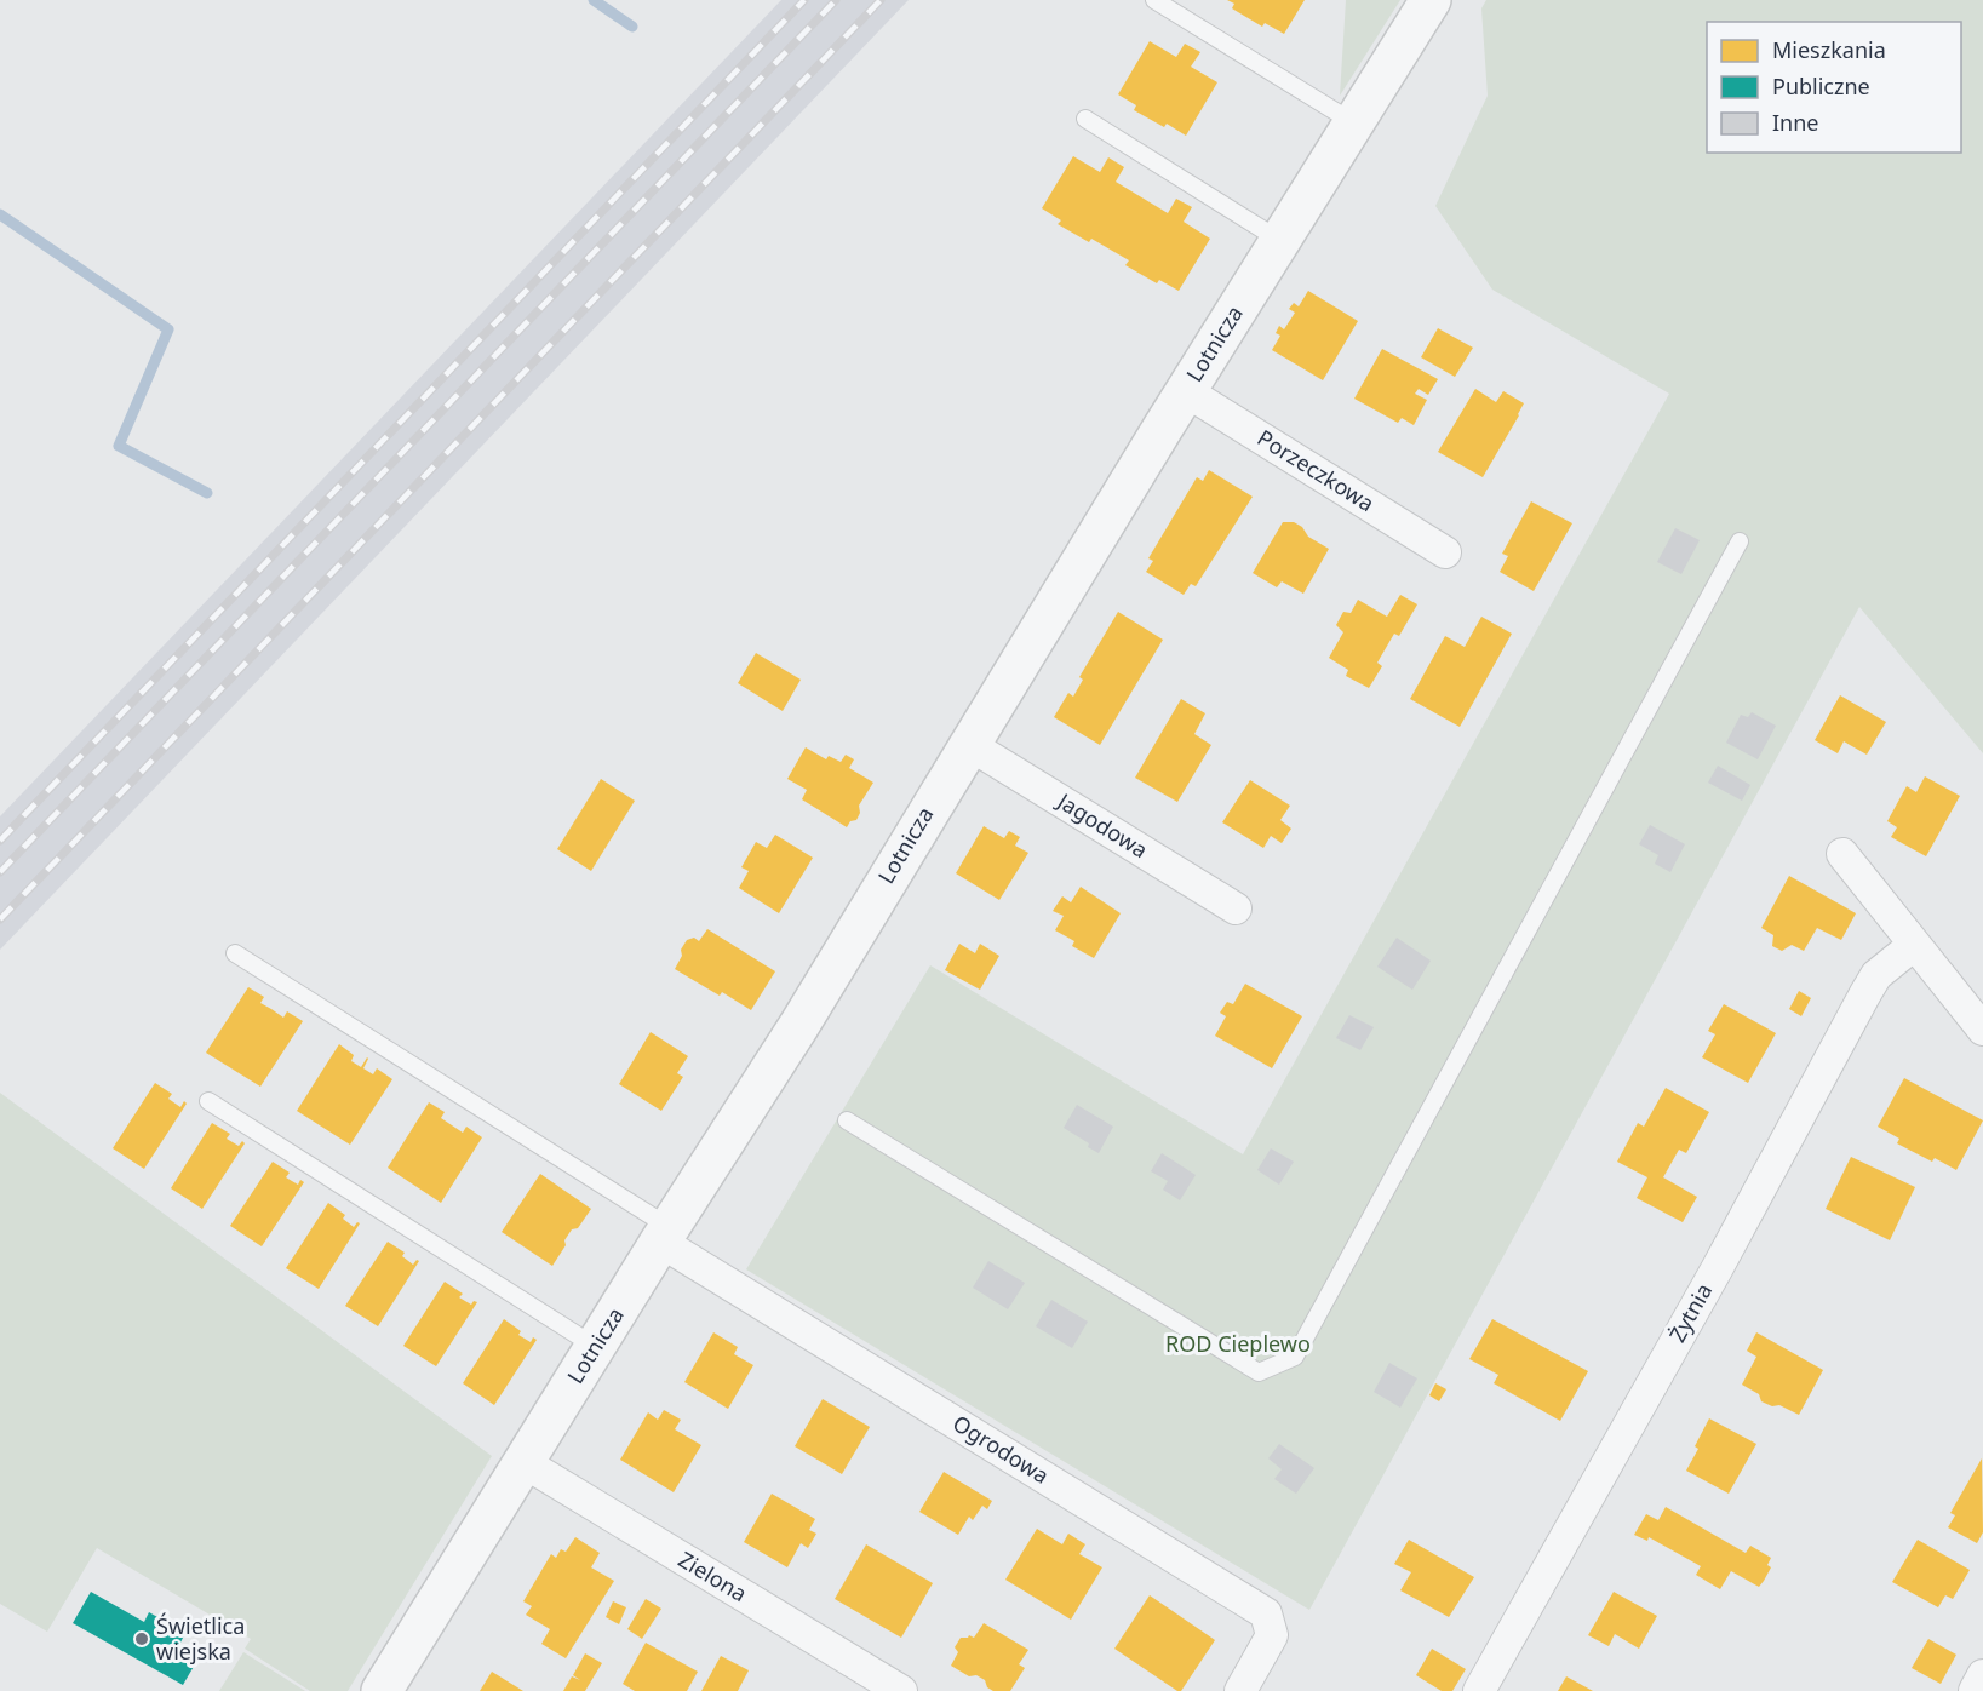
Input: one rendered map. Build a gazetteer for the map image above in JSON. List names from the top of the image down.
{
  "streets": {
    "street": [
      "Lotnicza",
      "Porzeczkowa",
      "Jagodowa",
      "Żytnia",
      "Ogrodowa",
      "Zielona"
    ]
  },
  "crossings": [
    ["Lotnicza", "Porzeczkowa"],
    ["Lotnicza", "Jagodowa"],
    ["Lotnicza", "Ogrodowa"],
    ["Lotnicza", "Zielona"]
  ],
  "parks": ["ROD Cieplewo"],
  "places": ["Świetlica wiejska"],
  "legend": ["Mieszkania", "Publiczne", "Inne"]
}
